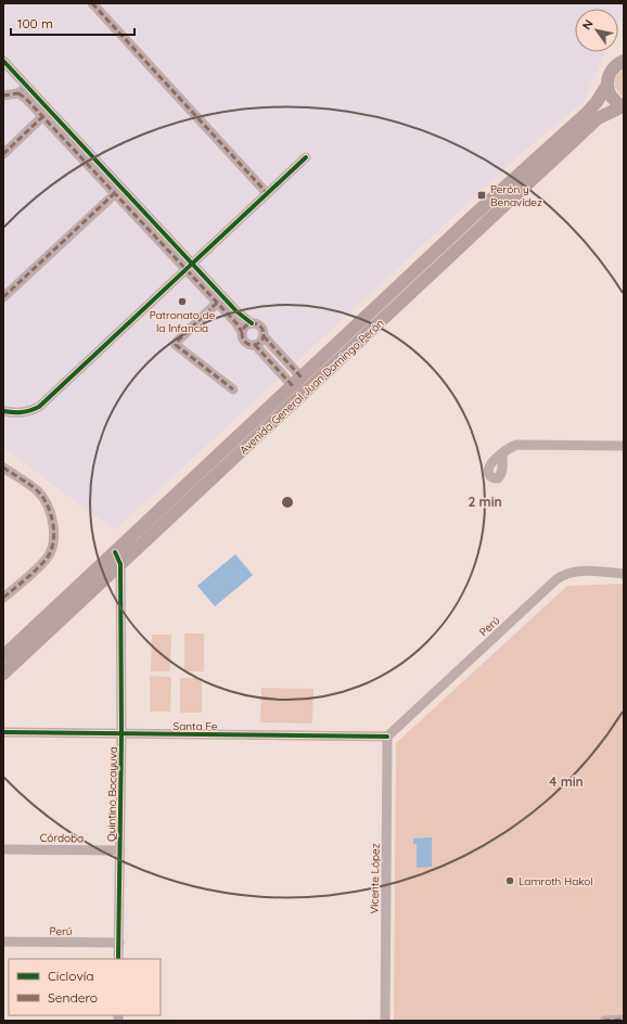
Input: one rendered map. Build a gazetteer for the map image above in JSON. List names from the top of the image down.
{
  "streets": {
    "main road": ["Avenida General Juan Domingo Perón"],
    "street": [
      "Perú",
      "Santa Fe",
      "Quintino Bocayuva",
      "Córdoba",
      "Vicente López"
    ]
  },
  "crossings": [
    ["Avenida General Juan Domingo Perón", "Quintino Bocayuva"],
    ["Perú", "Santa Fe"],
    ["Perú", "Quintino Bocayuva"],
    ["Perú", "Vicente López"],
    ["Santa Fe", "Quintino Bocayuva"],
    ["Santa Fe", "Vicente López"],
    ["Quintino Bocayuva", "Córdoba"]
  ],
  "places": {
    "transit": ["Perón y Benavídez"],
    "other": ["Patronato de la Infancia", "Lamroth Hakol"]
  },
  "legend": ["Ciclovía", "Sendero"],
  "scale_bar": "100 m",
  "north": "top left",
  "rings": ["2 min", "4 min"]
}
